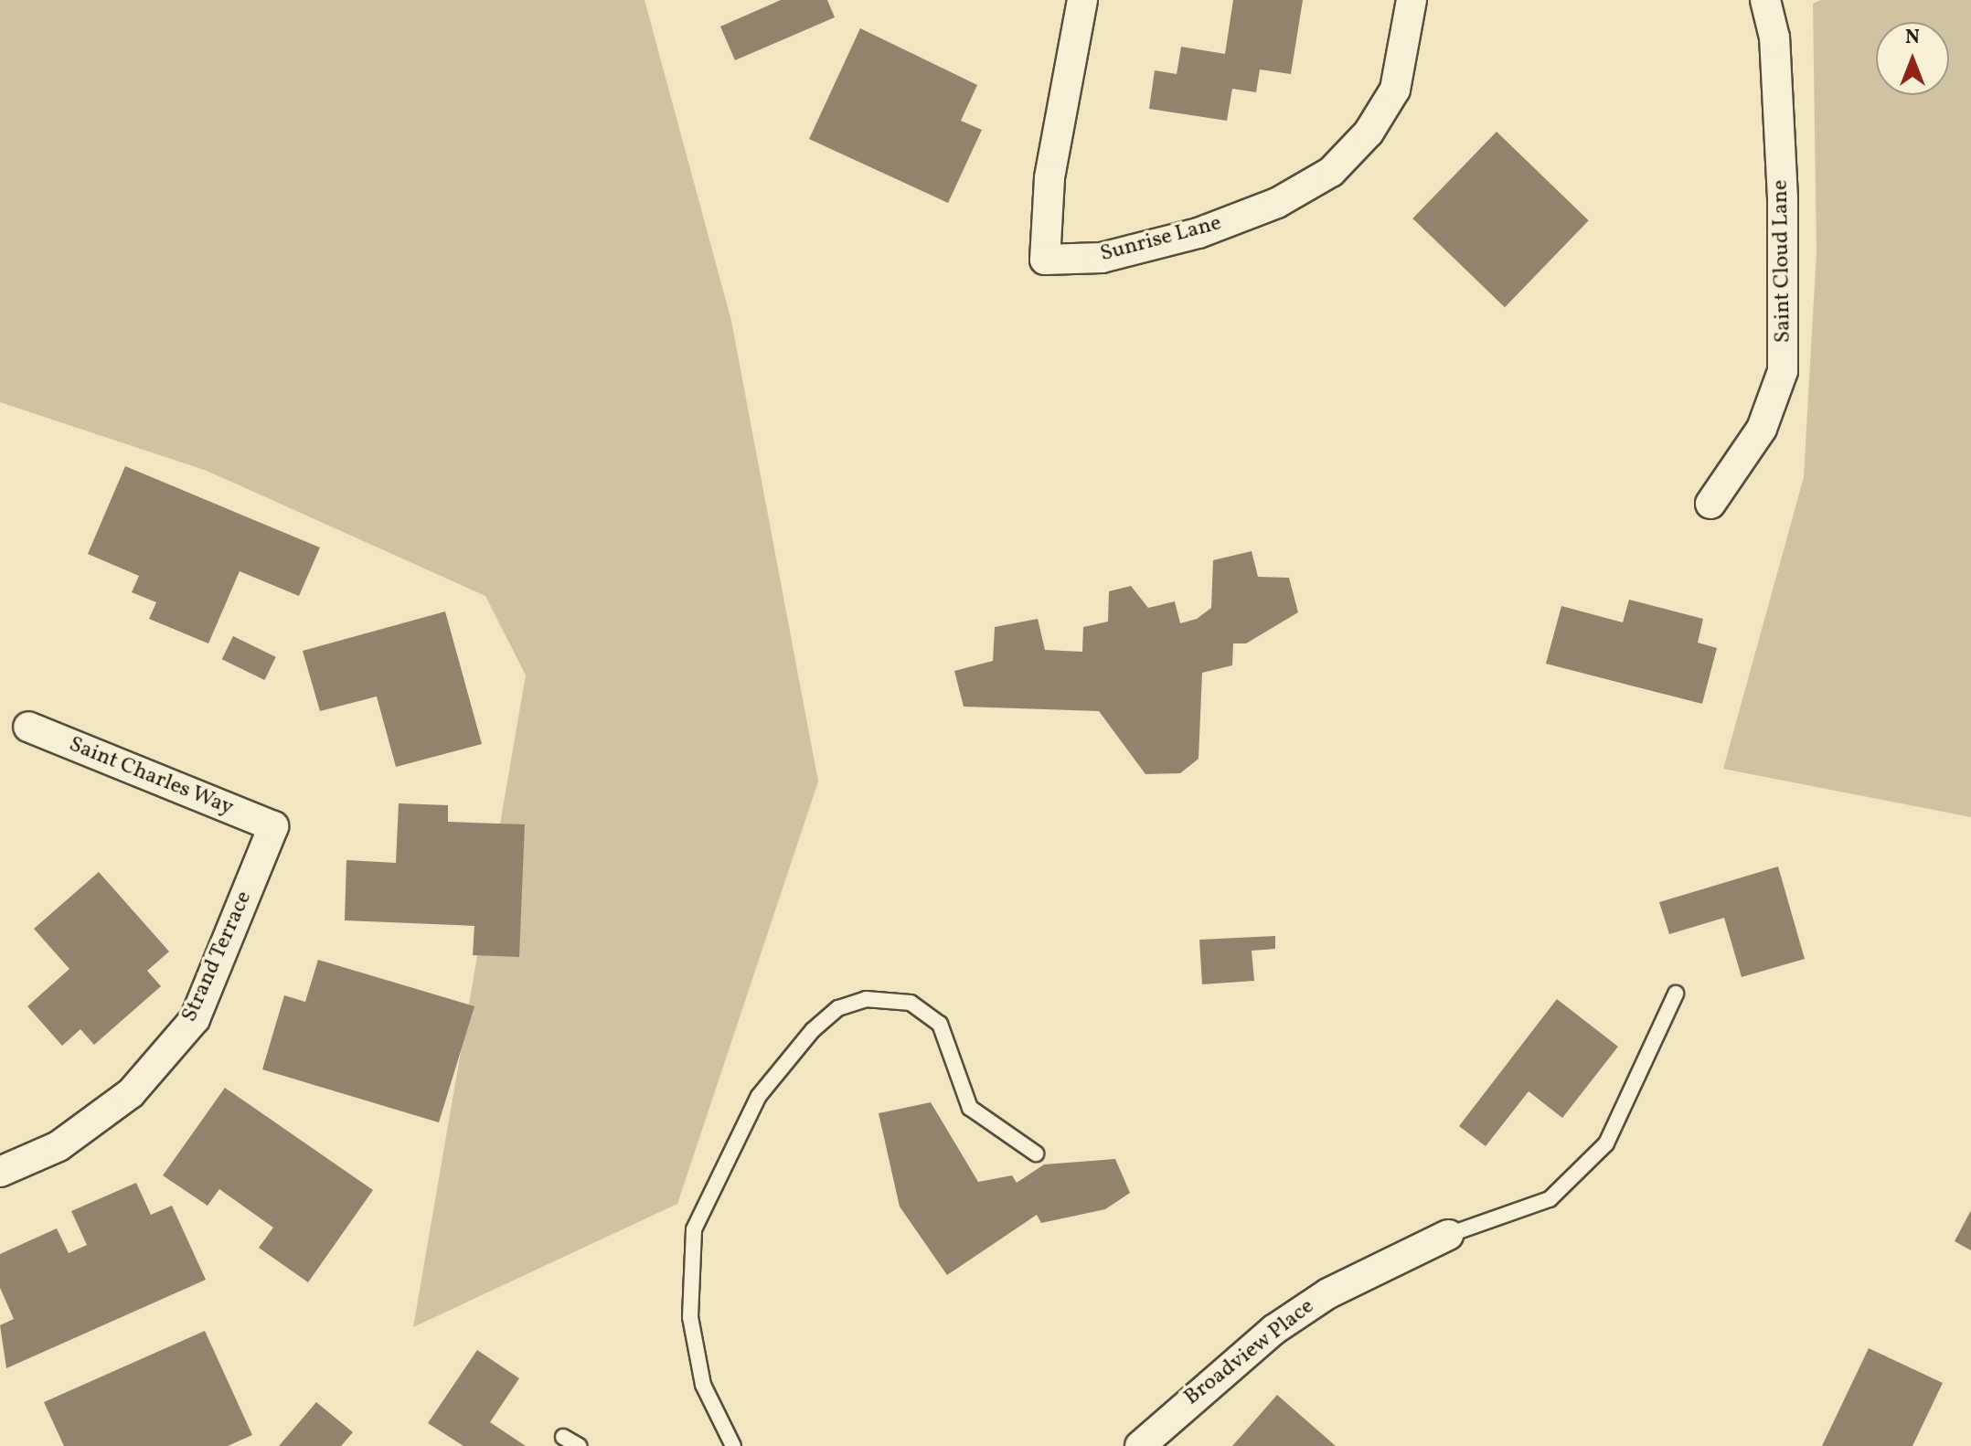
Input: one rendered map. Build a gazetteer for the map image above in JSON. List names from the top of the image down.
{
  "streets": {
    "street": [
      "Sunrise Lane",
      "Saint Cloud Lane",
      "Saint Charles Way",
      "Strand Terrace",
      "Broadview Place"
    ]
  },
  "crossings": [
    ["Saint Charles Way", "Strand Terrace"]
  ],
  "north": "top"
}
